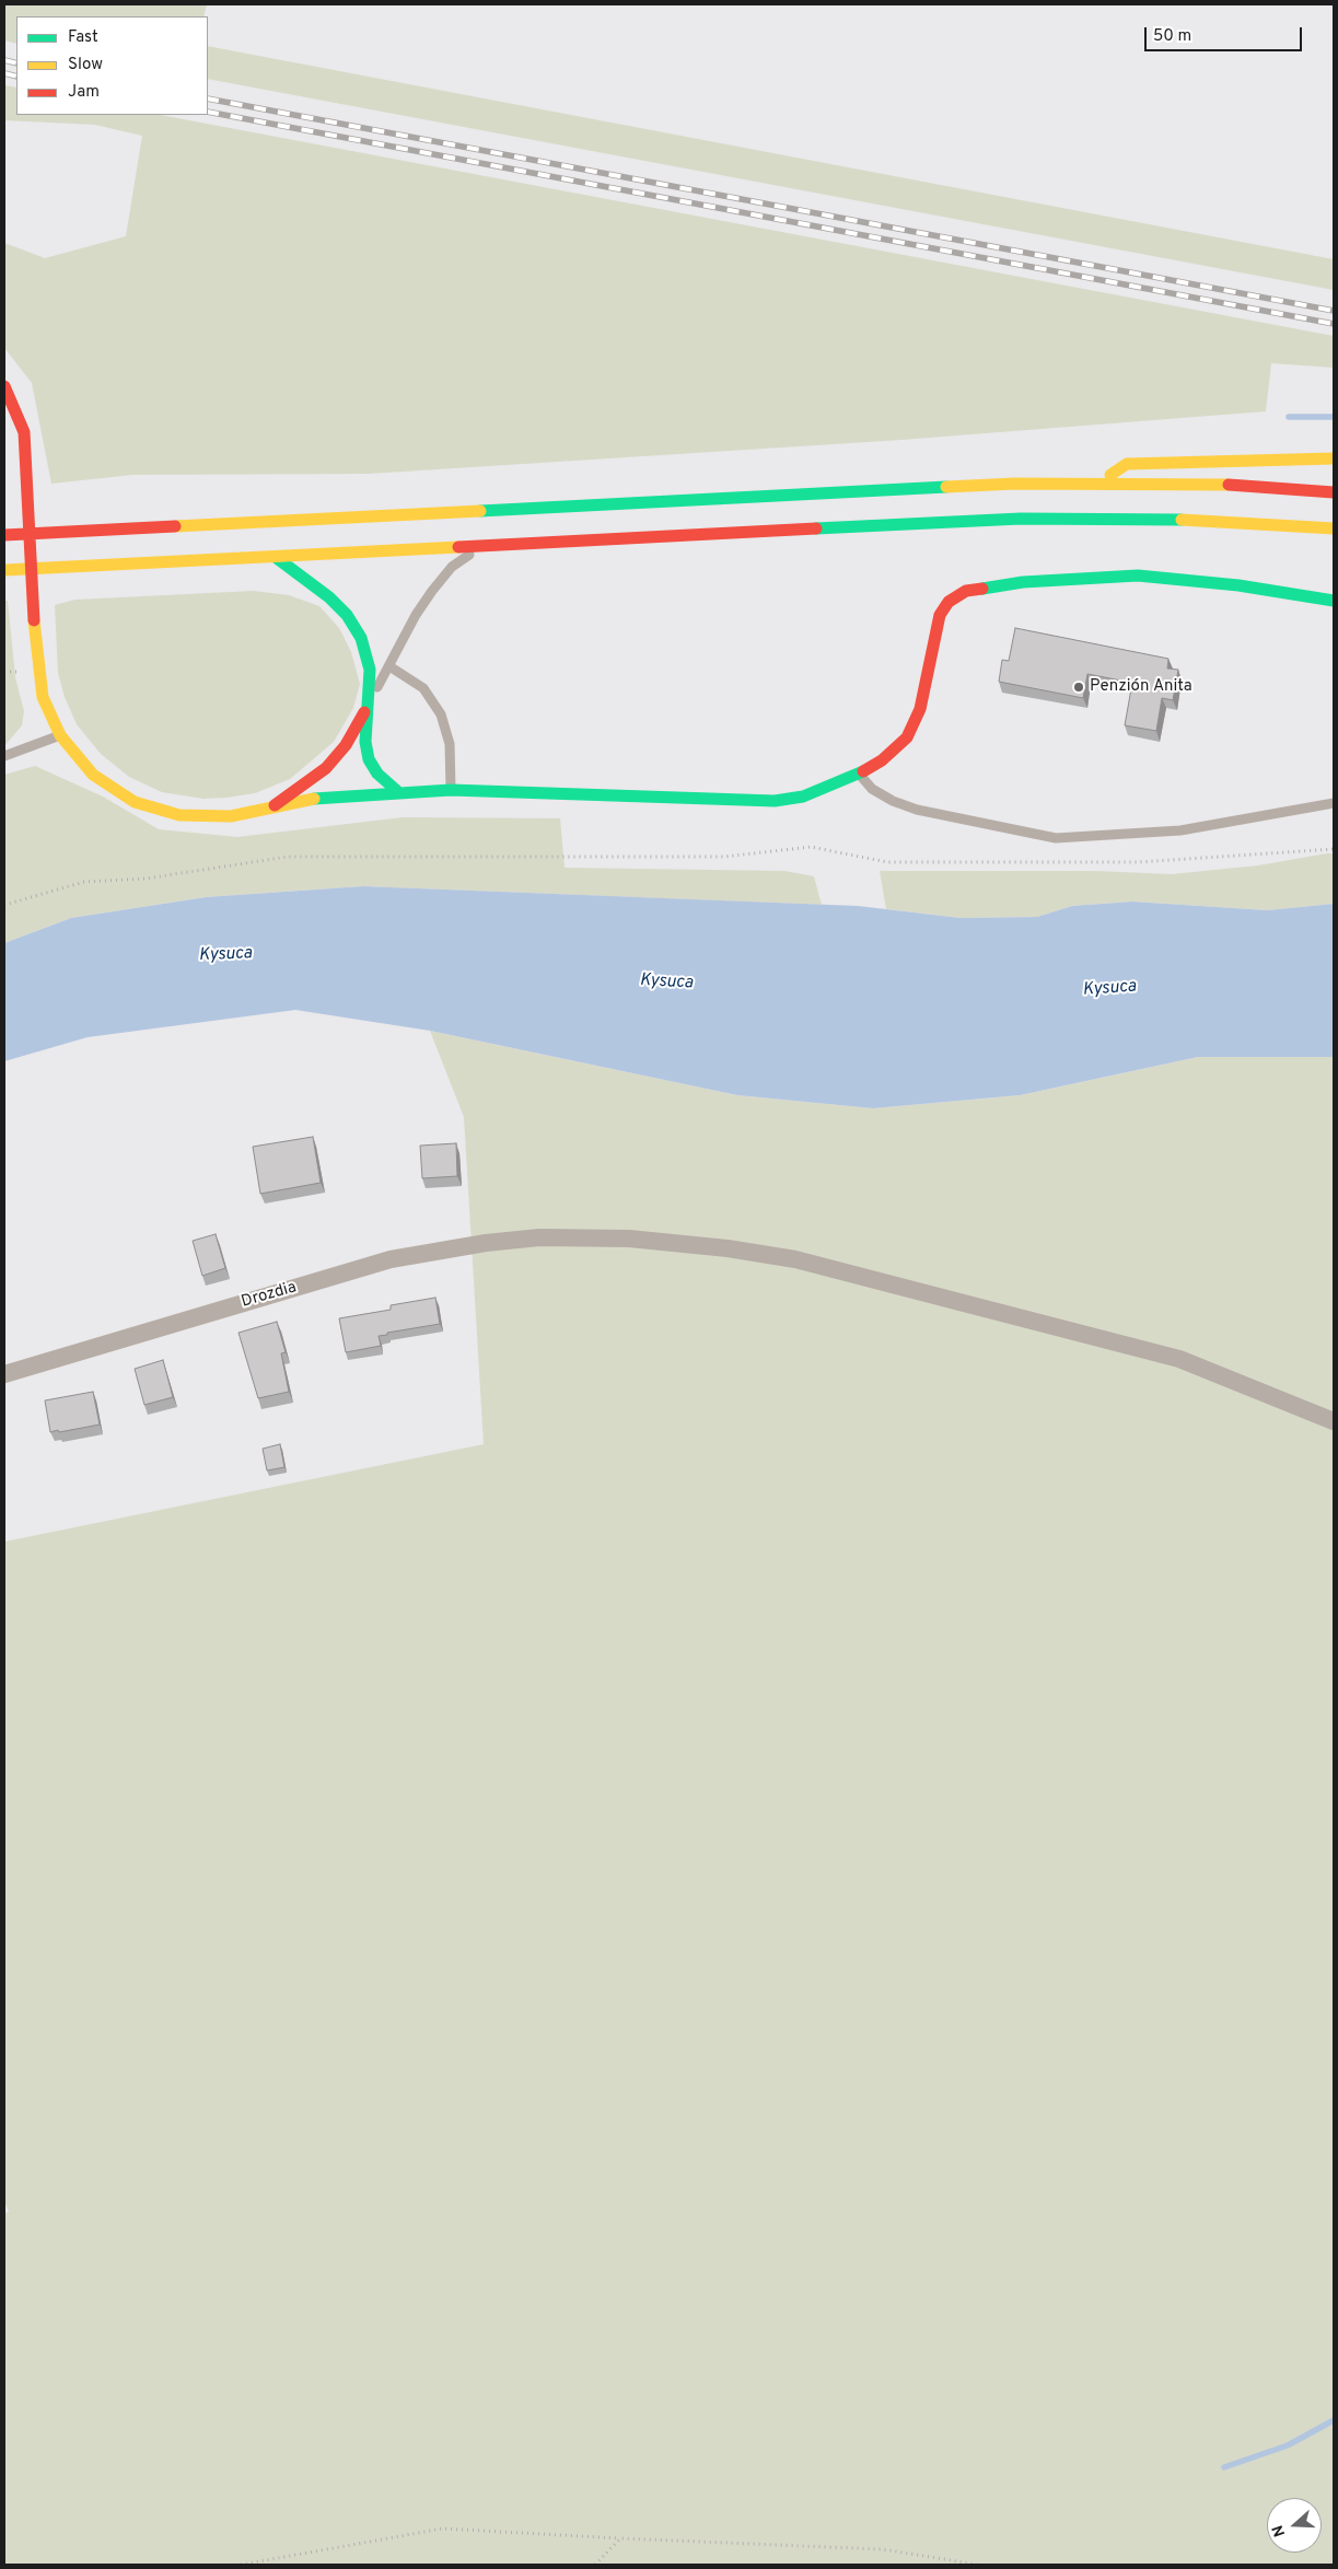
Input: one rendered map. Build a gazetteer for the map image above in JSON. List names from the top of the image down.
{
  "streets": {
    "street": ["Drozdia"]
  },
  "water": ["Kysuca"],
  "places": ["Penzión Anita"],
  "legend": ["Fast", "Slow", "Jam"],
  "scale_bar": "50 m",
  "north": "left"
}
